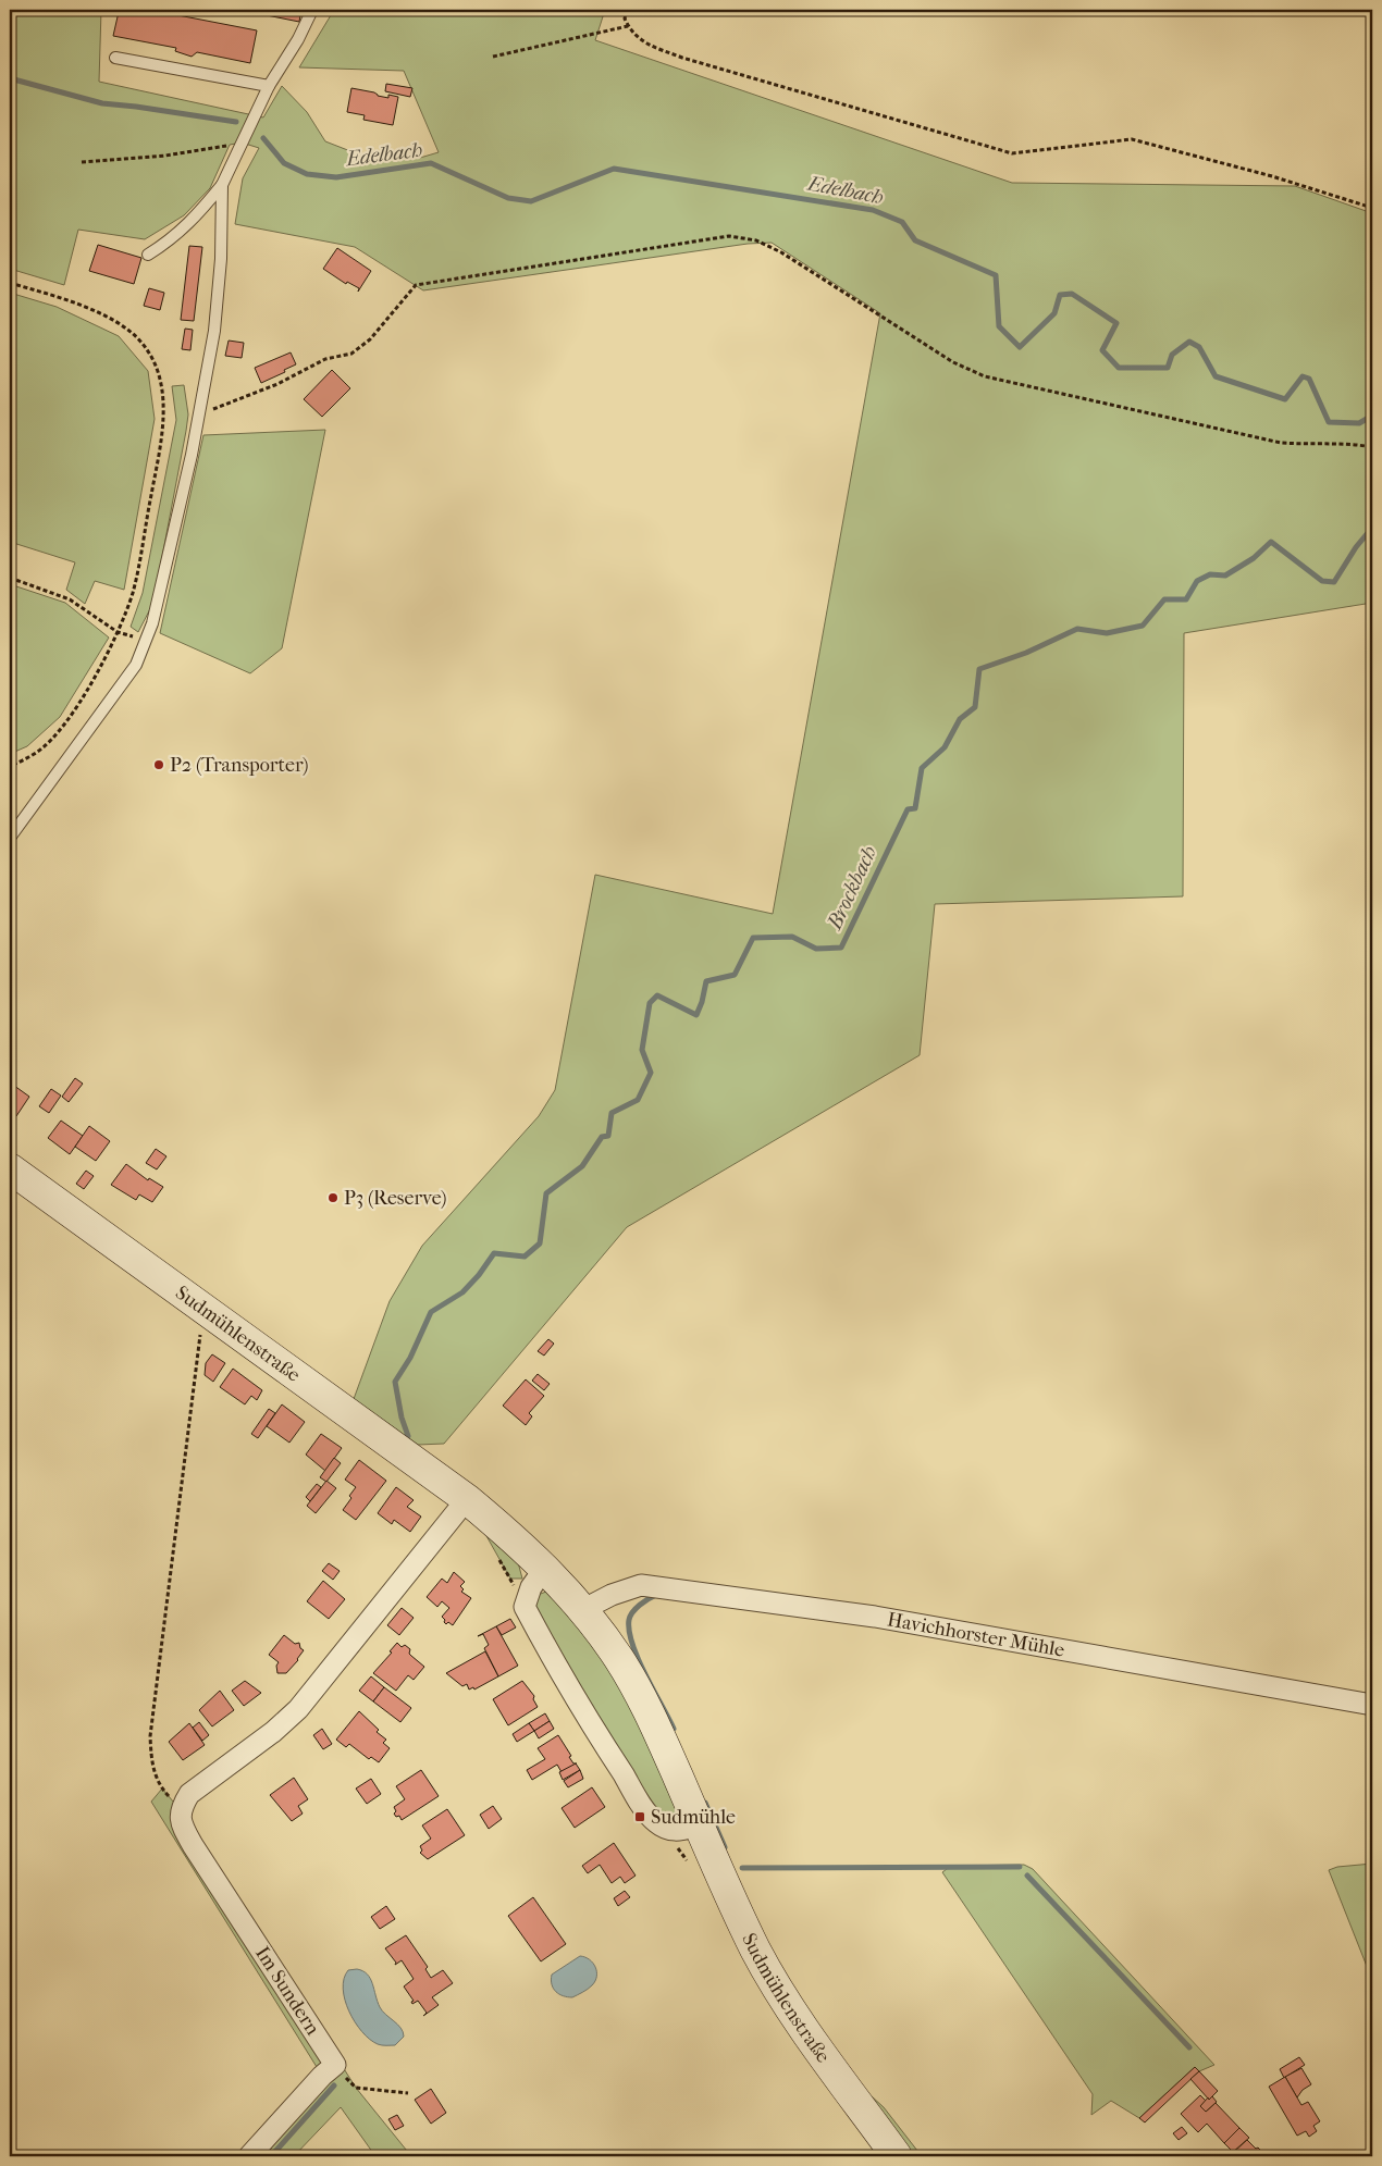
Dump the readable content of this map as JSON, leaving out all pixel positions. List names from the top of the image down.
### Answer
{
  "streets": {
    "street": ["Sudmühlenstraße", "Havichhorster Mühle", "Im Sundern"]
  },
  "crossings": [
    ["Sudmühlenstraße", "Havichhorster Mühle"]
  ],
  "water": ["Edelbach", "Brockbach"],
  "places": {
    "other": ["P2 (Transporter)", "P3 (Reserve)"],
    "transit": ["Sudmühle"]
  }
}
